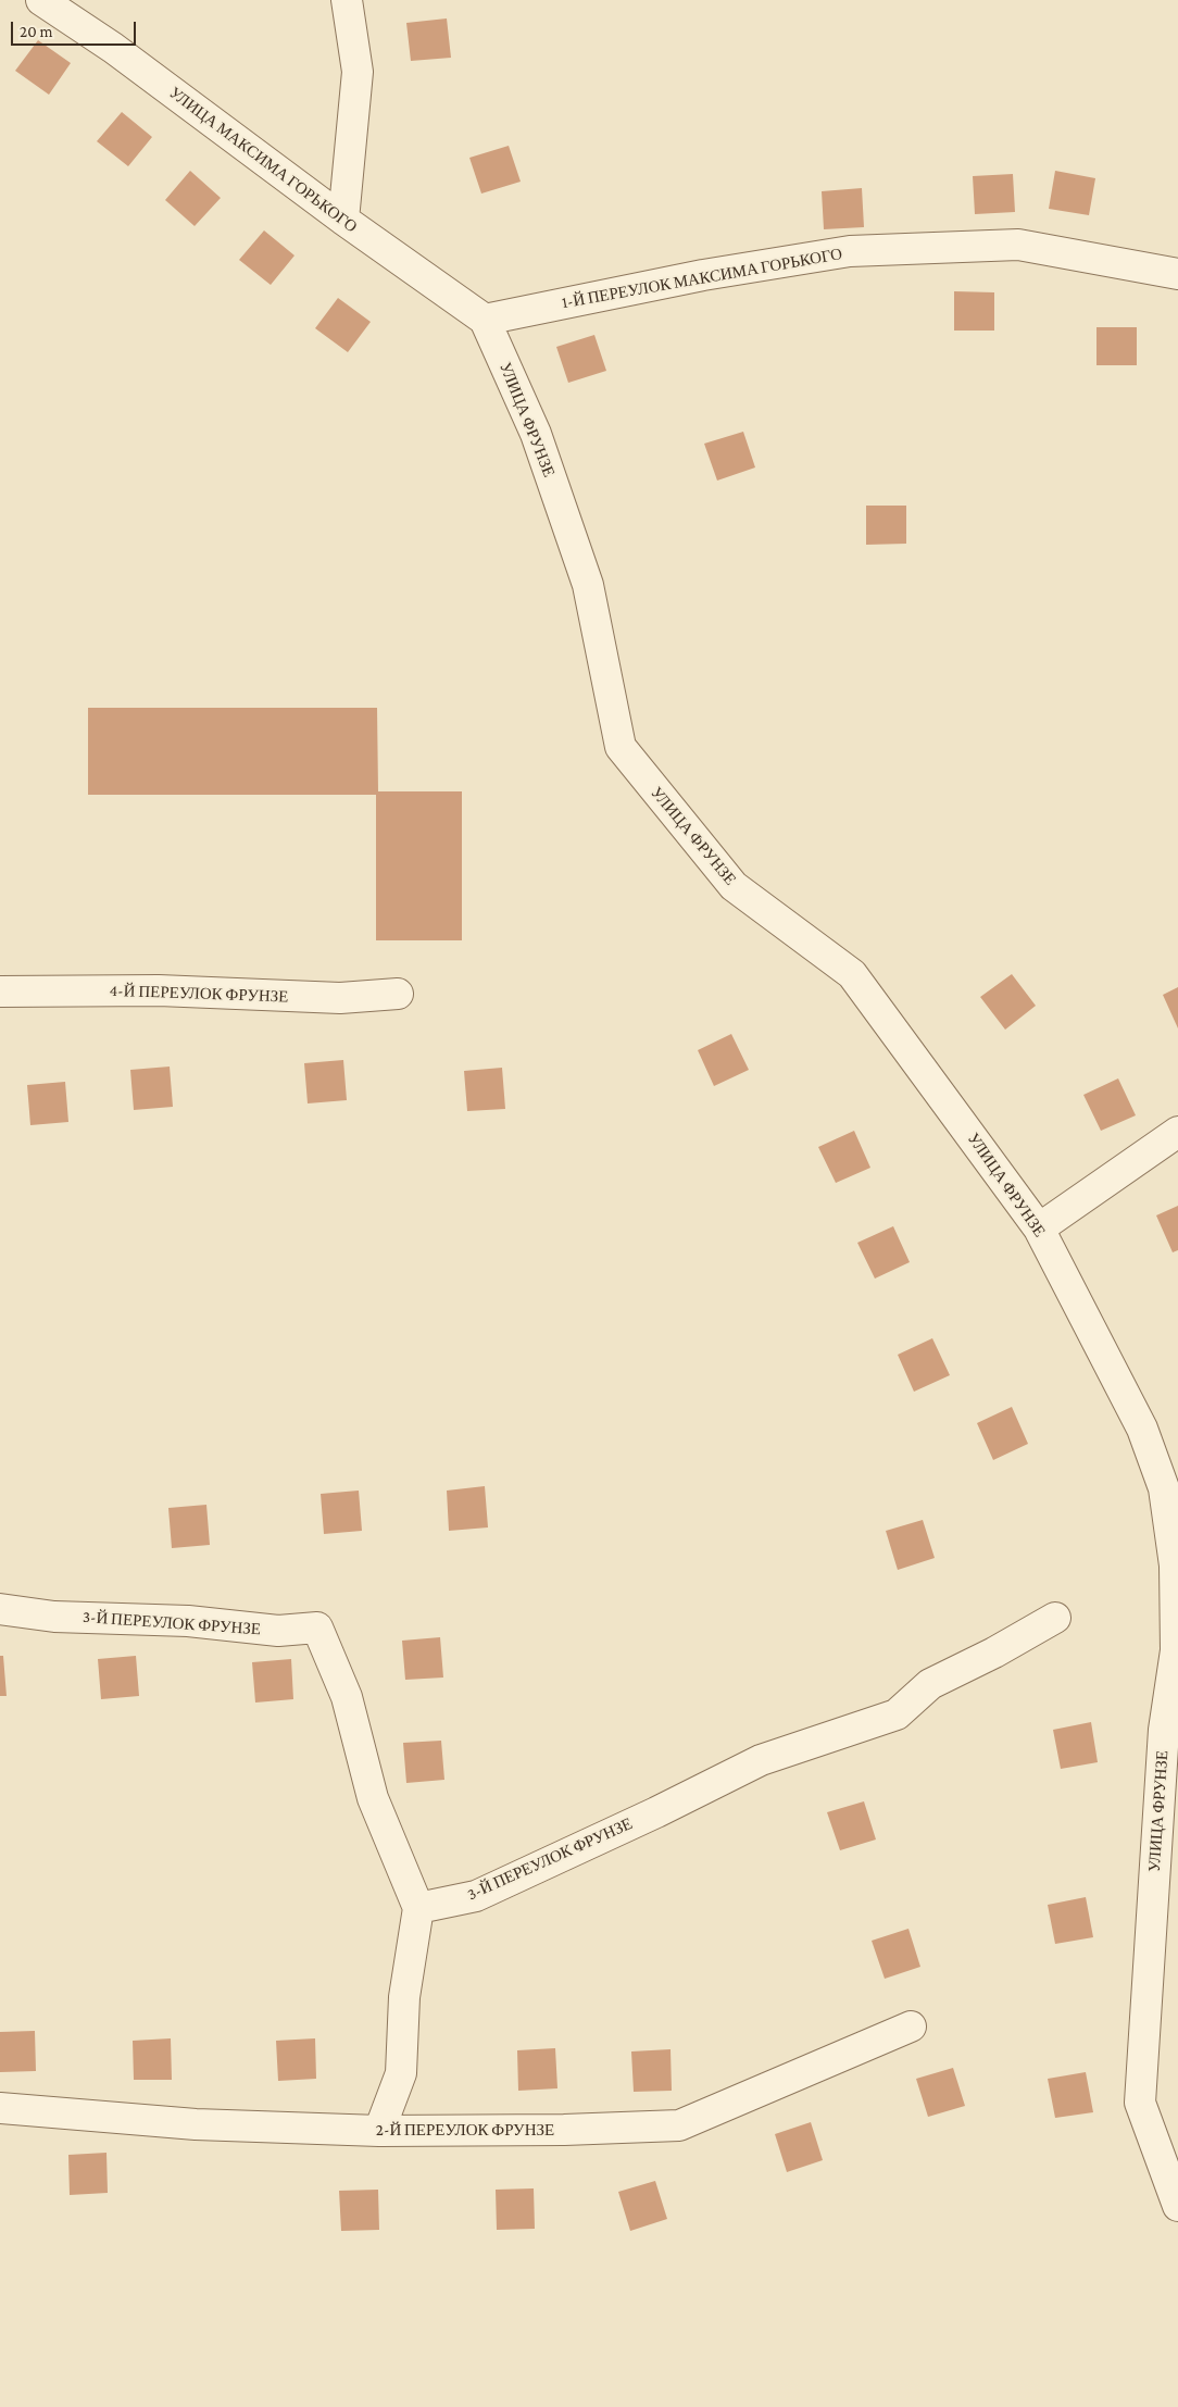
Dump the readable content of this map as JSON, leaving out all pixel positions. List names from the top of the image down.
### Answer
{
  "streets": {
    "street": [
      "УЛИЦА МАКСИМА ГОРЬКОГО",
      "1-Й ПЕРЕУЛОК МАКСИМА ГОРЬКОГО",
      "УЛИЦА ФРУНЗЕ",
      "4-Й ПЕРЕУЛОК ФРУНЗЕ",
      "3-Й ПЕРЕУЛОК ФРУНЗЕ",
      "2-Й ПЕРЕУЛОК ФРУНЗЕ"
    ]
  },
  "crossings": [
    ["УЛИЦА МАКСИМА ГОРЬКОГО", "1-Й ПЕРЕУЛОК МАКСИМА ГОРЬКОГО"],
    ["УЛИЦА МАКСИМА ГОРЬКОГО", "УЛИЦА ФРУНЗЕ"],
    ["1-Й ПЕРЕУЛОК МАКСИМА ГОРЬКОГО", "УЛИЦА ФРУНЗЕ"]
  ],
  "scale_bar": "20 m"
}
